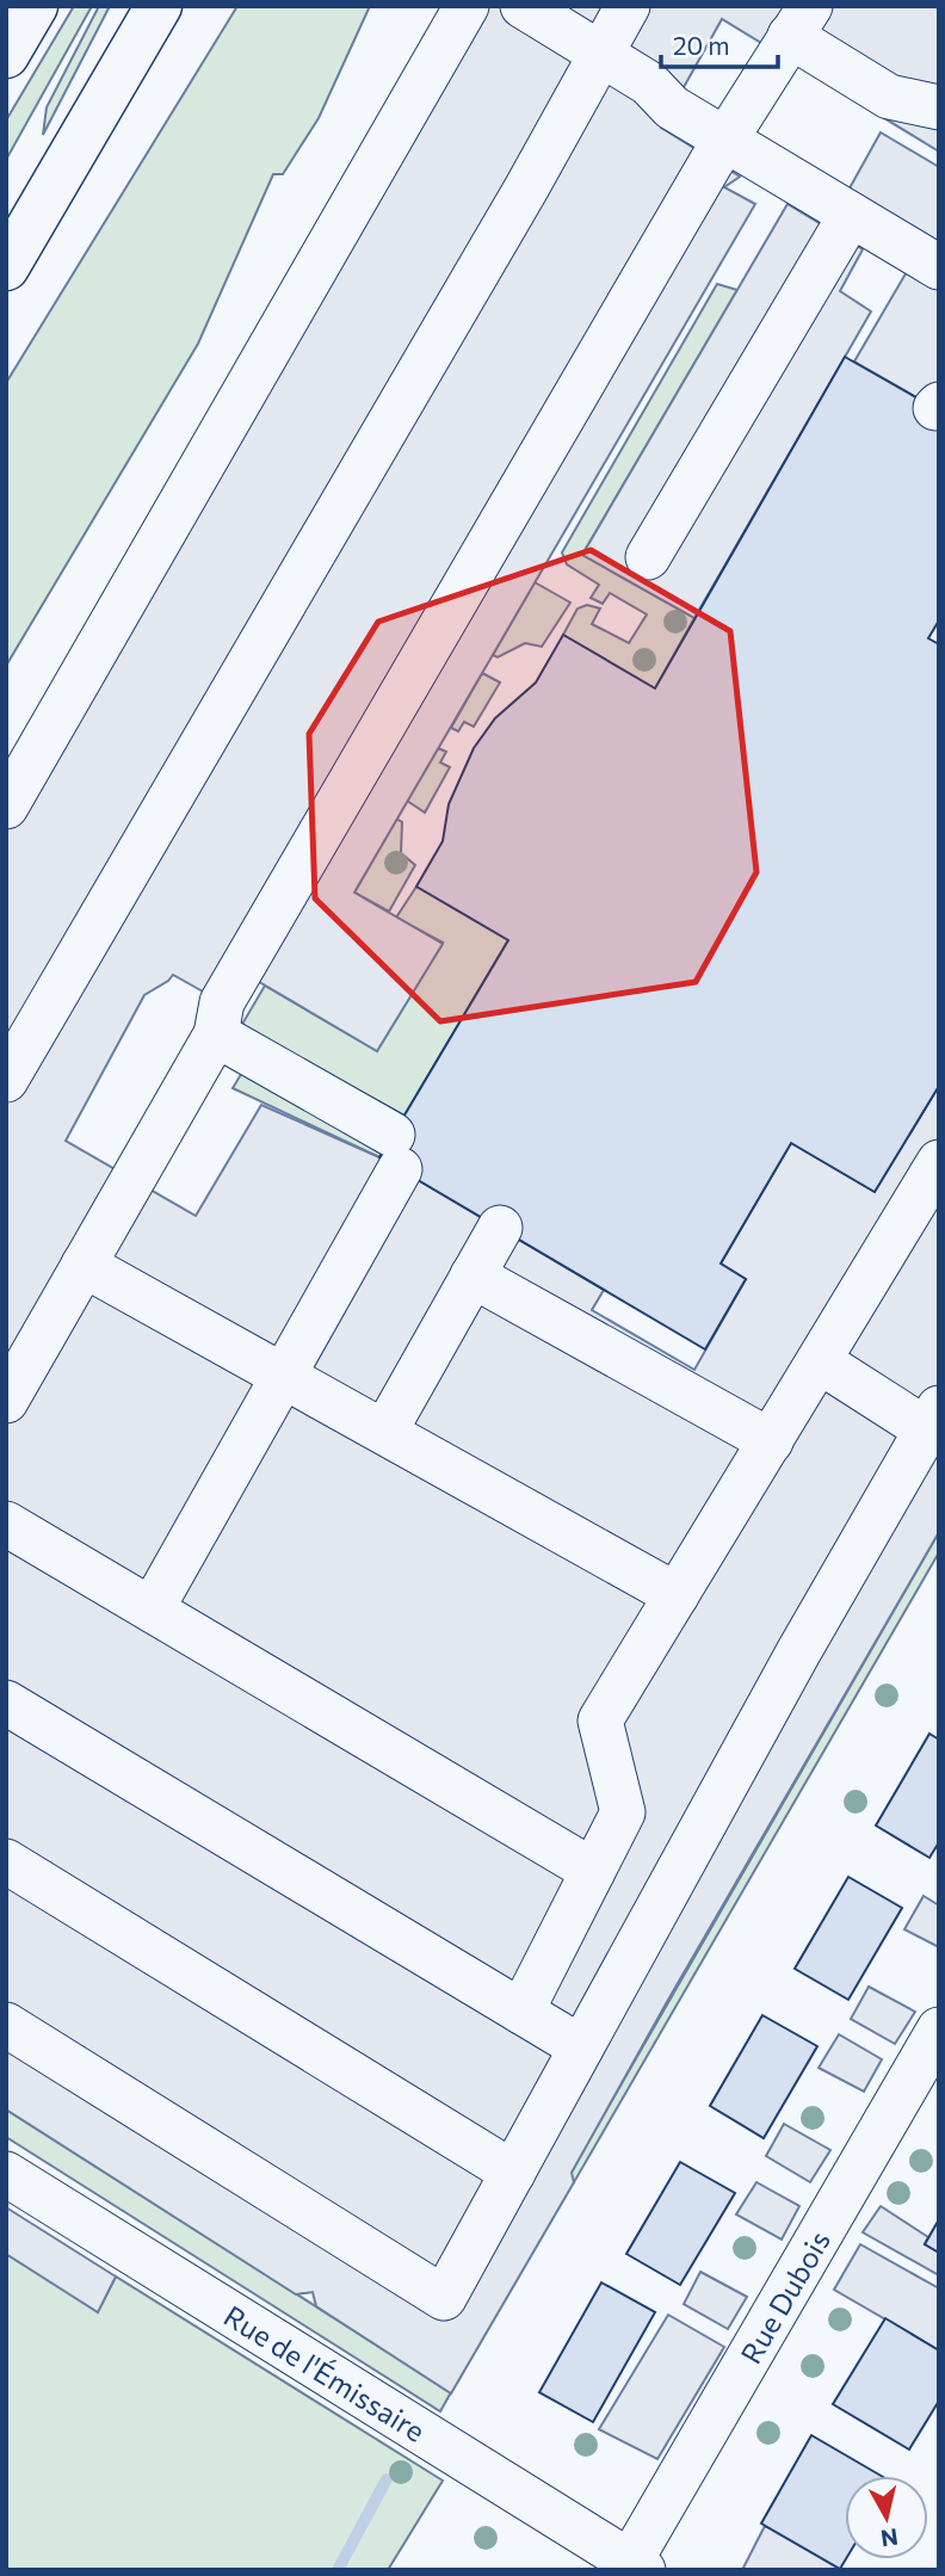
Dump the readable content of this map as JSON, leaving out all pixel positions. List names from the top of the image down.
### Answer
{
  "streets": {
    "street": ["Rue Dubois", "Rue de l'Émissaire"]
  },
  "crossings": [
    ["Rue Dubois", "Rue de l'Émissaire"]
  ],
  "scale_bar": "20 m",
  "north": "bottom"
}
